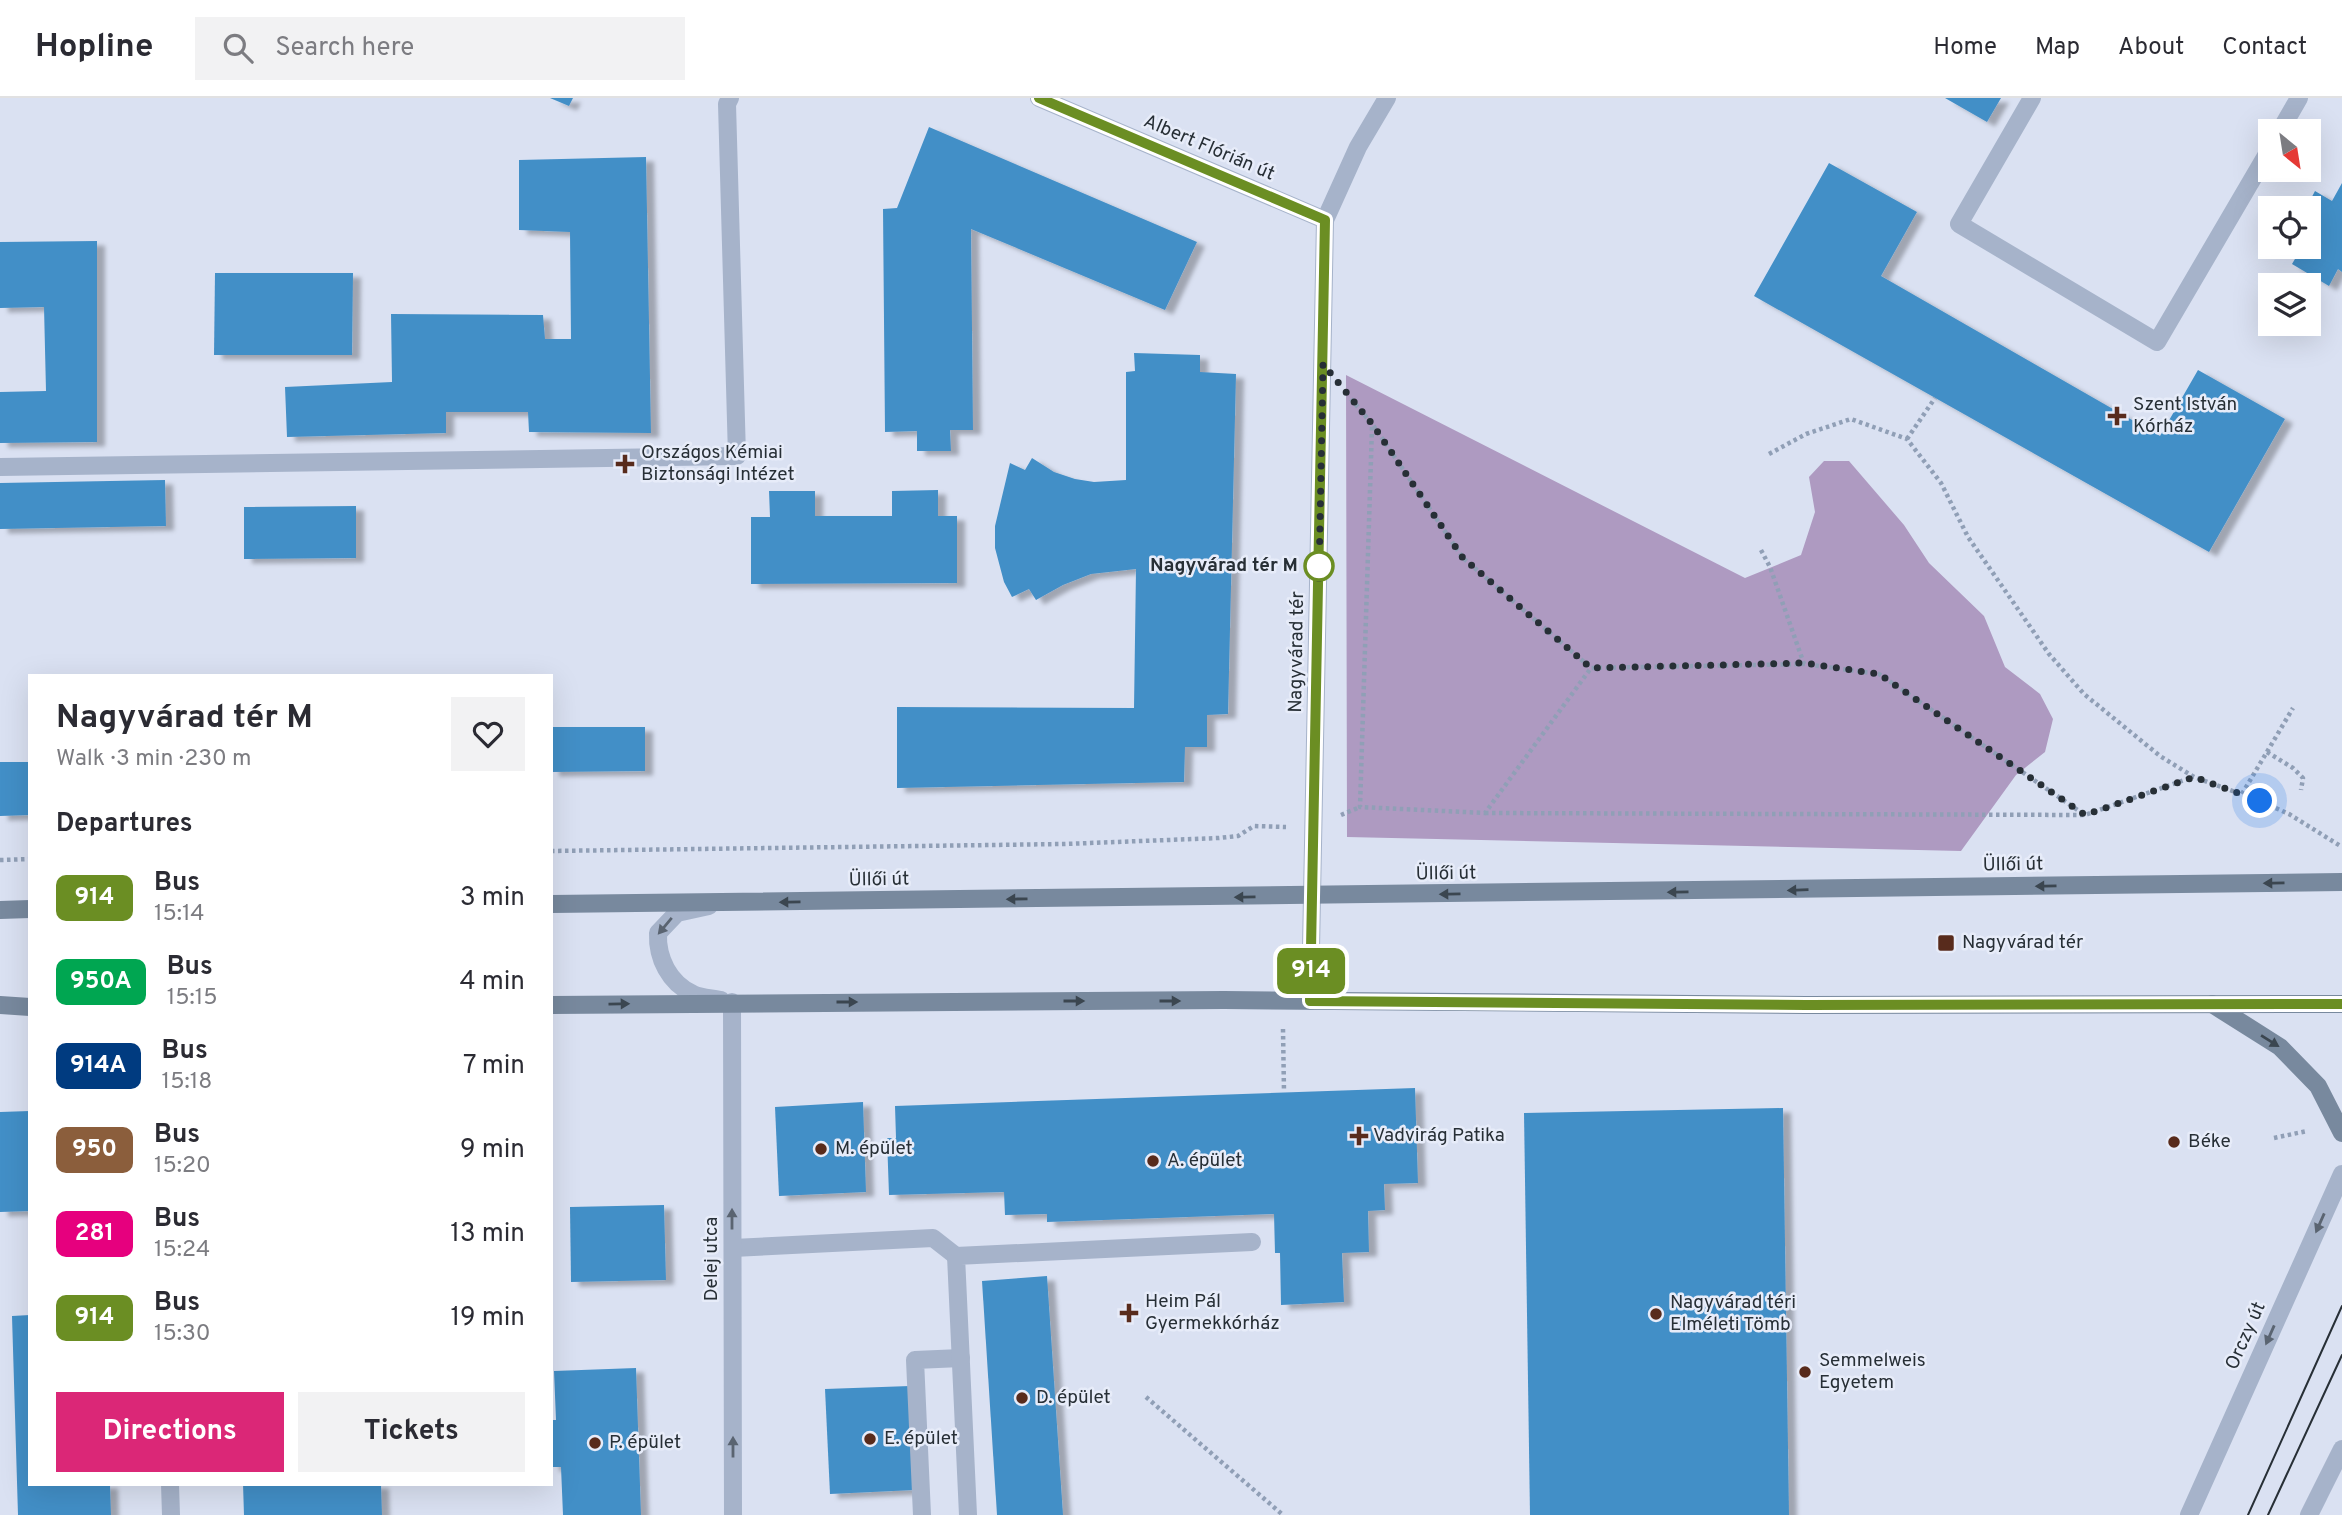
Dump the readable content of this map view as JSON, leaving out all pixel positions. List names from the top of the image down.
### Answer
{
  "streets": {
    "main road": ["Üllői út"],
    "street": [
      "Albert Flórián út",
      "Nagyvárad tér",
      "Delej utca",
      "Orczy út"
    ]
  },
  "crossings": [
    ["Albert Flórián út", "Nagyvárad tér"],
    ["Nagyvárad tér", "Üllői út"]
  ],
  "one_way": ["Delej utca", "Orczy út"],
  "places": {
    "health": [
      "Szent István Kórház",
      "Országos Kémiai Biztonsági Intézet",
      "Vadvirág Patika",
      "Heim Pál Gyermekkórház"
    ],
    "other": [
      "Nagyvárad tér M",
      "Béke",
      "M. épület",
      "A. épület",
      "Nagyvárad téri Elméleti Tömb",
      "Semmelweis Egyetem",
      "D. épület",
      "E. épület",
      "P. épület"
    ],
    "transit": ["Nagyvárad tér"]
  },
  "lines": ["bus line 914"],
  "north": "bottom right",
  "page": {
    "header": "Hopline",
    "search": "Search here",
    "nav": [
      "Home",
      "Map",
      "About",
      "Contact"
    ],
    "on_map": "914",
    "heading": [
      ["Nagyvárad tér M", "Walk · 3 min · 230 m"],
      "Departures"
    ],
    "list": [
      {
        "mark": "914",
        "name": "Bus",
        "note": "15:14",
        "value": "3 min"
      },
      {
        "mark": "950A",
        "name": "Bus",
        "note": "15:15",
        "value": "4 min"
      },
      {
        "mark": "914A",
        "name": "Bus",
        "note": "15:18",
        "value": "7 min"
      },
      {
        "mark": "950",
        "name": "Bus",
        "note": "15:20",
        "value": "9 min"
      },
      {
        "mark": "281",
        "name": "Bus",
        "note": "15:24",
        "value": "13 min"
      },
      {
        "mark": "914",
        "name": "Bus",
        "note": "15:30",
        "value": "19 min"
      }
    ],
    "buttons": ["Directions", "Tickets"]
  }
}
